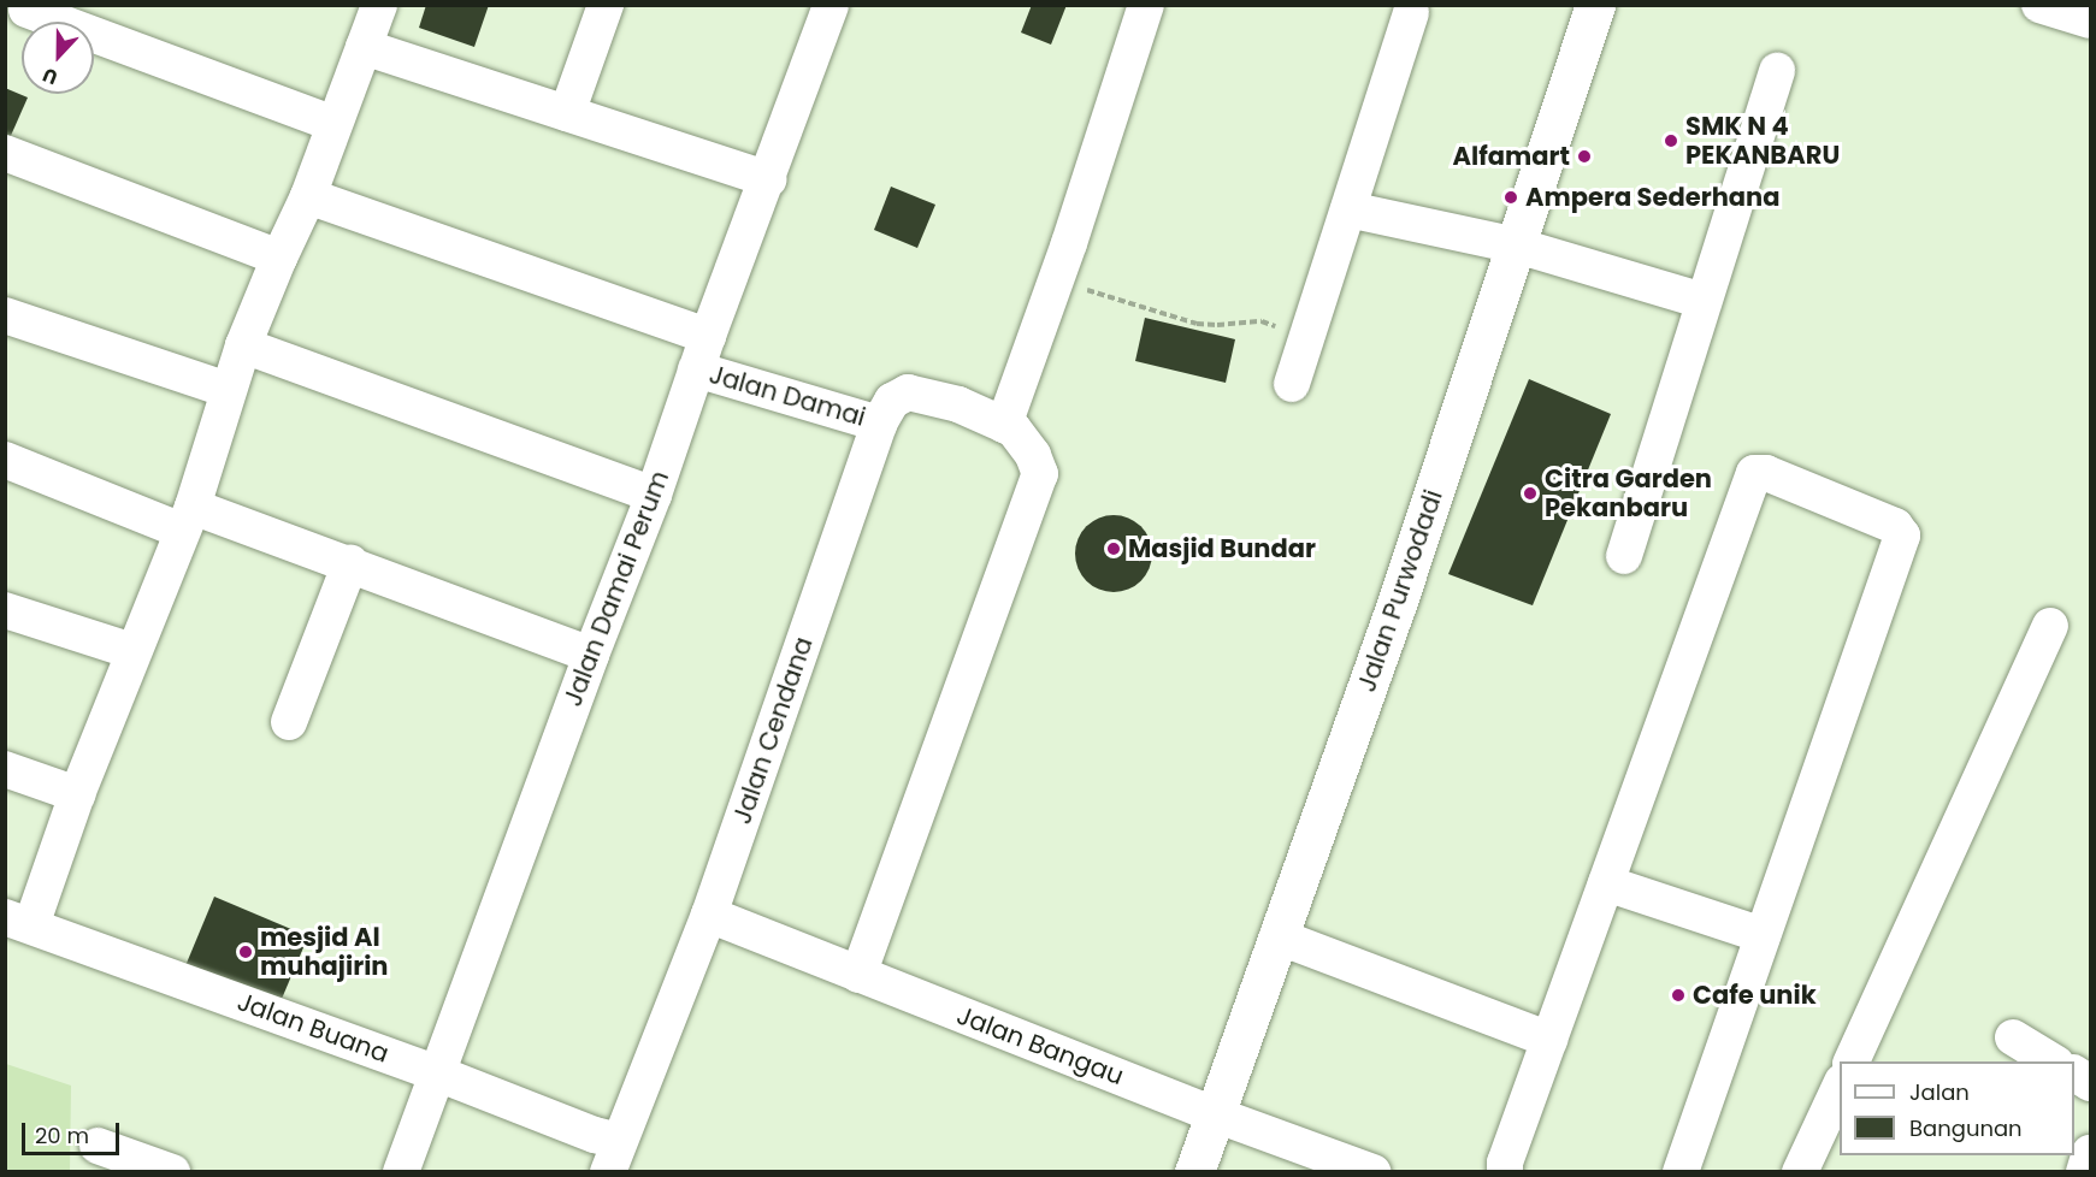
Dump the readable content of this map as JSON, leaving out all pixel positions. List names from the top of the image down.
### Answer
{
  "streets": {
    "street": [
      "Jalan Damai",
      "Jalan Damai Perum",
      "Jalan Purwodadi",
      "Jalan Cendana",
      "Jalan Buana",
      "Jalan Bangau"
    ]
  },
  "crossings": [
    ["Jalan Damai", "Jalan Damai Perum"],
    ["Jalan Damai", "Jalan Cendana"],
    ["Jalan Damai Perum", "Jalan Buana"],
    ["Jalan Purwodadi", "Jalan Bangau"],
    ["Jalan Cendana", "Jalan Buana"],
    ["Jalan Cendana", "Jalan Bangau"]
  ],
  "places": [
    "SMK N 4 PEKANBARU",
    "Alfamart",
    "Ampera Sederhana",
    "Citra Garden Pekanbaru",
    "Masjid Bundar",
    "mesjid Al muhajirin",
    "Cafe unik"
  ],
  "legend": ["Jalan", "Bangunan"],
  "scale_bar": "20 m",
  "north": "bottom"
}
